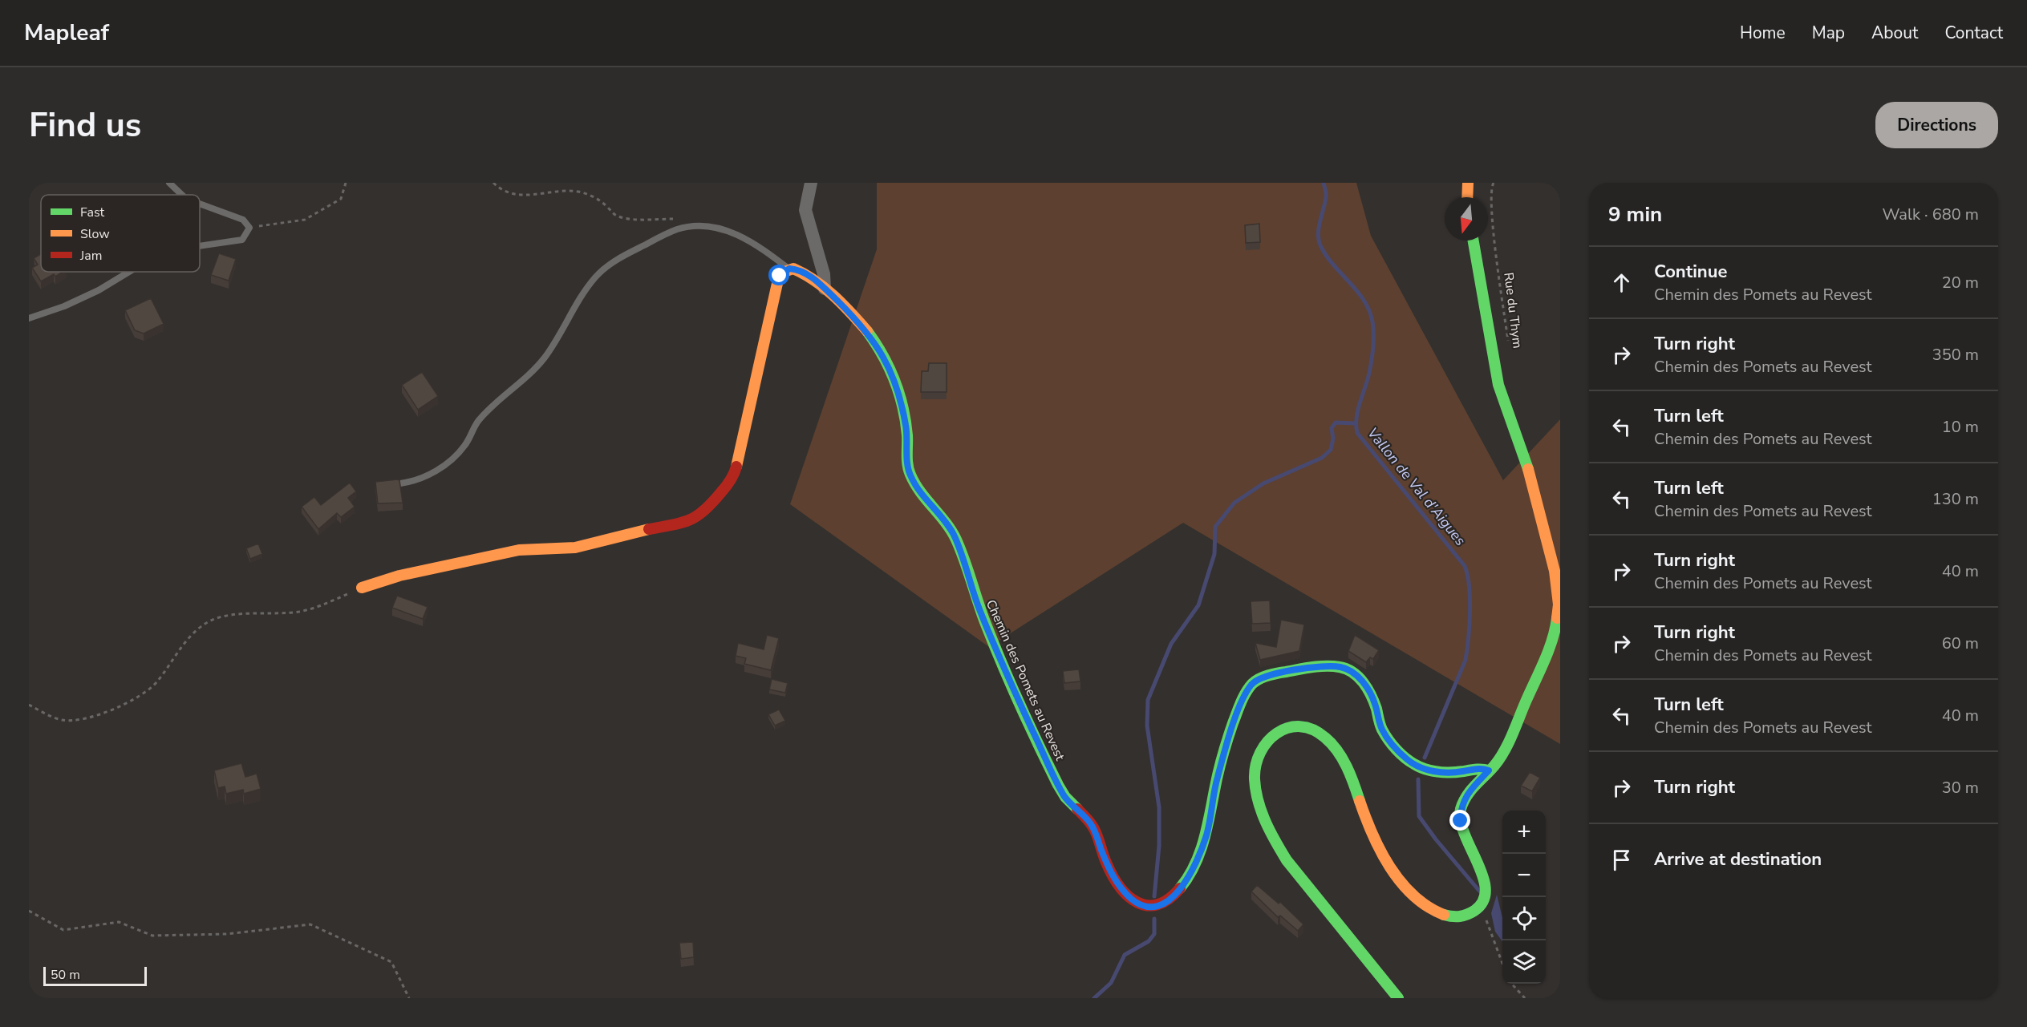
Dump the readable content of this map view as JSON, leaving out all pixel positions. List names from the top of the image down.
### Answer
{
  "streets": {
    "street": ["Chemin des Pomets au Revest"],
    "path": ["Rue du Thym"]
  },
  "water": ["Vallon de Val d'Aigues"],
  "legend": ["Fast", "Slow", "Jam"],
  "scale_bar": "50 m",
  "north": "bottom",
  "page": {
    "header": "Mapleaf",
    "nav": [
      "Home",
      "Map",
      "About",
      "Contact"
    ],
    "buttons": "Directions",
    "title": "Find us",
    "heading": ["9 min", "Walk · 680 m"],
    "list": [
      ["Continue", "Chemin des Pomets au Revest", "20 m"],
      ["Turn right", "Chemin des Pomets au Revest", "350 m"],
      ["Turn left", "Chemin des Pomets au Revest", "10 m"],
      ["Turn left", "Chemin des Pomets au Revest", "130 m"],
      ["Turn right", "Chemin des Pomets au Revest", "40 m"],
      ["Turn right", "Chemin des Pomets au Revest", "60 m"],
      ["Turn left", "Chemin des Pomets au Revest", "40 m"],
      ["Turn right", "30 m"],
      "Arrive at destination"
    ],
    "map_buttons": ["+", "−"],
    "scale": "50 m"
  }
}
